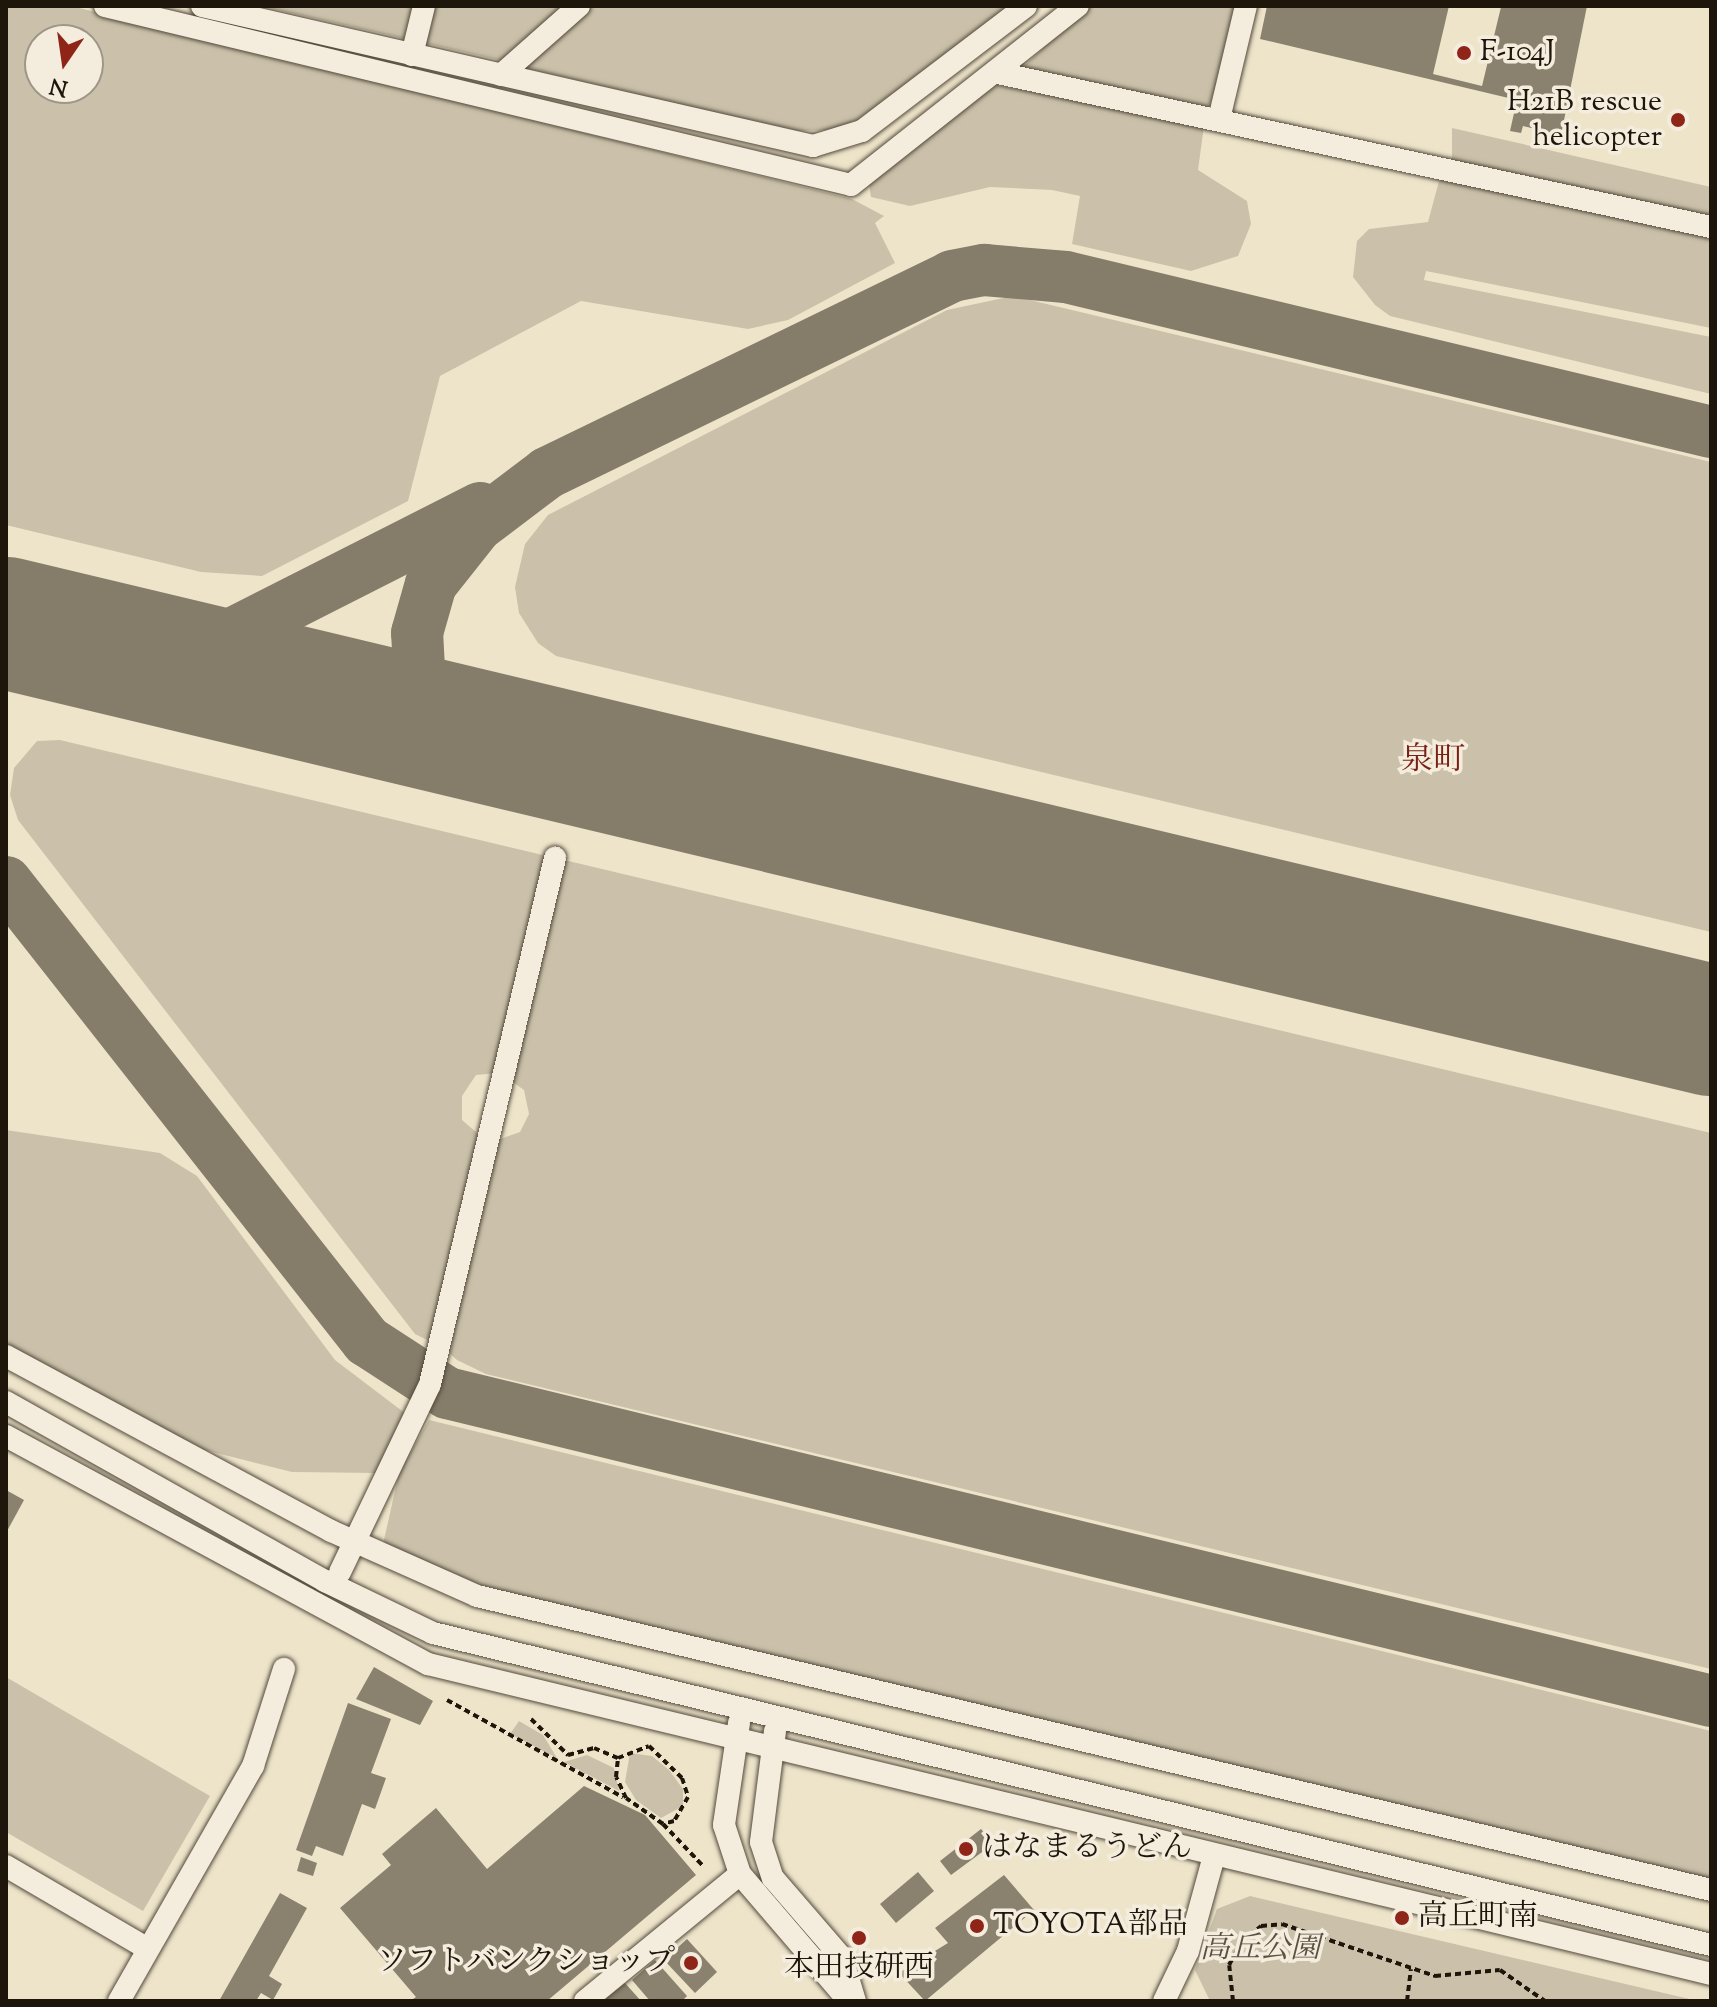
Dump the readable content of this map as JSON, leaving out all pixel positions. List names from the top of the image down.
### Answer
{
  "districts": ["泉町"],
  "parks": ["高丘公園"],
  "places": [
    "F-104J",
    "H21B rescue helicopter",
    "はなまるうどん",
    "高丘町南",
    "TOYOTA部品",
    "本田技研西",
    "ソフトバンクショップ"
  ],
  "north": "bottom"
}
